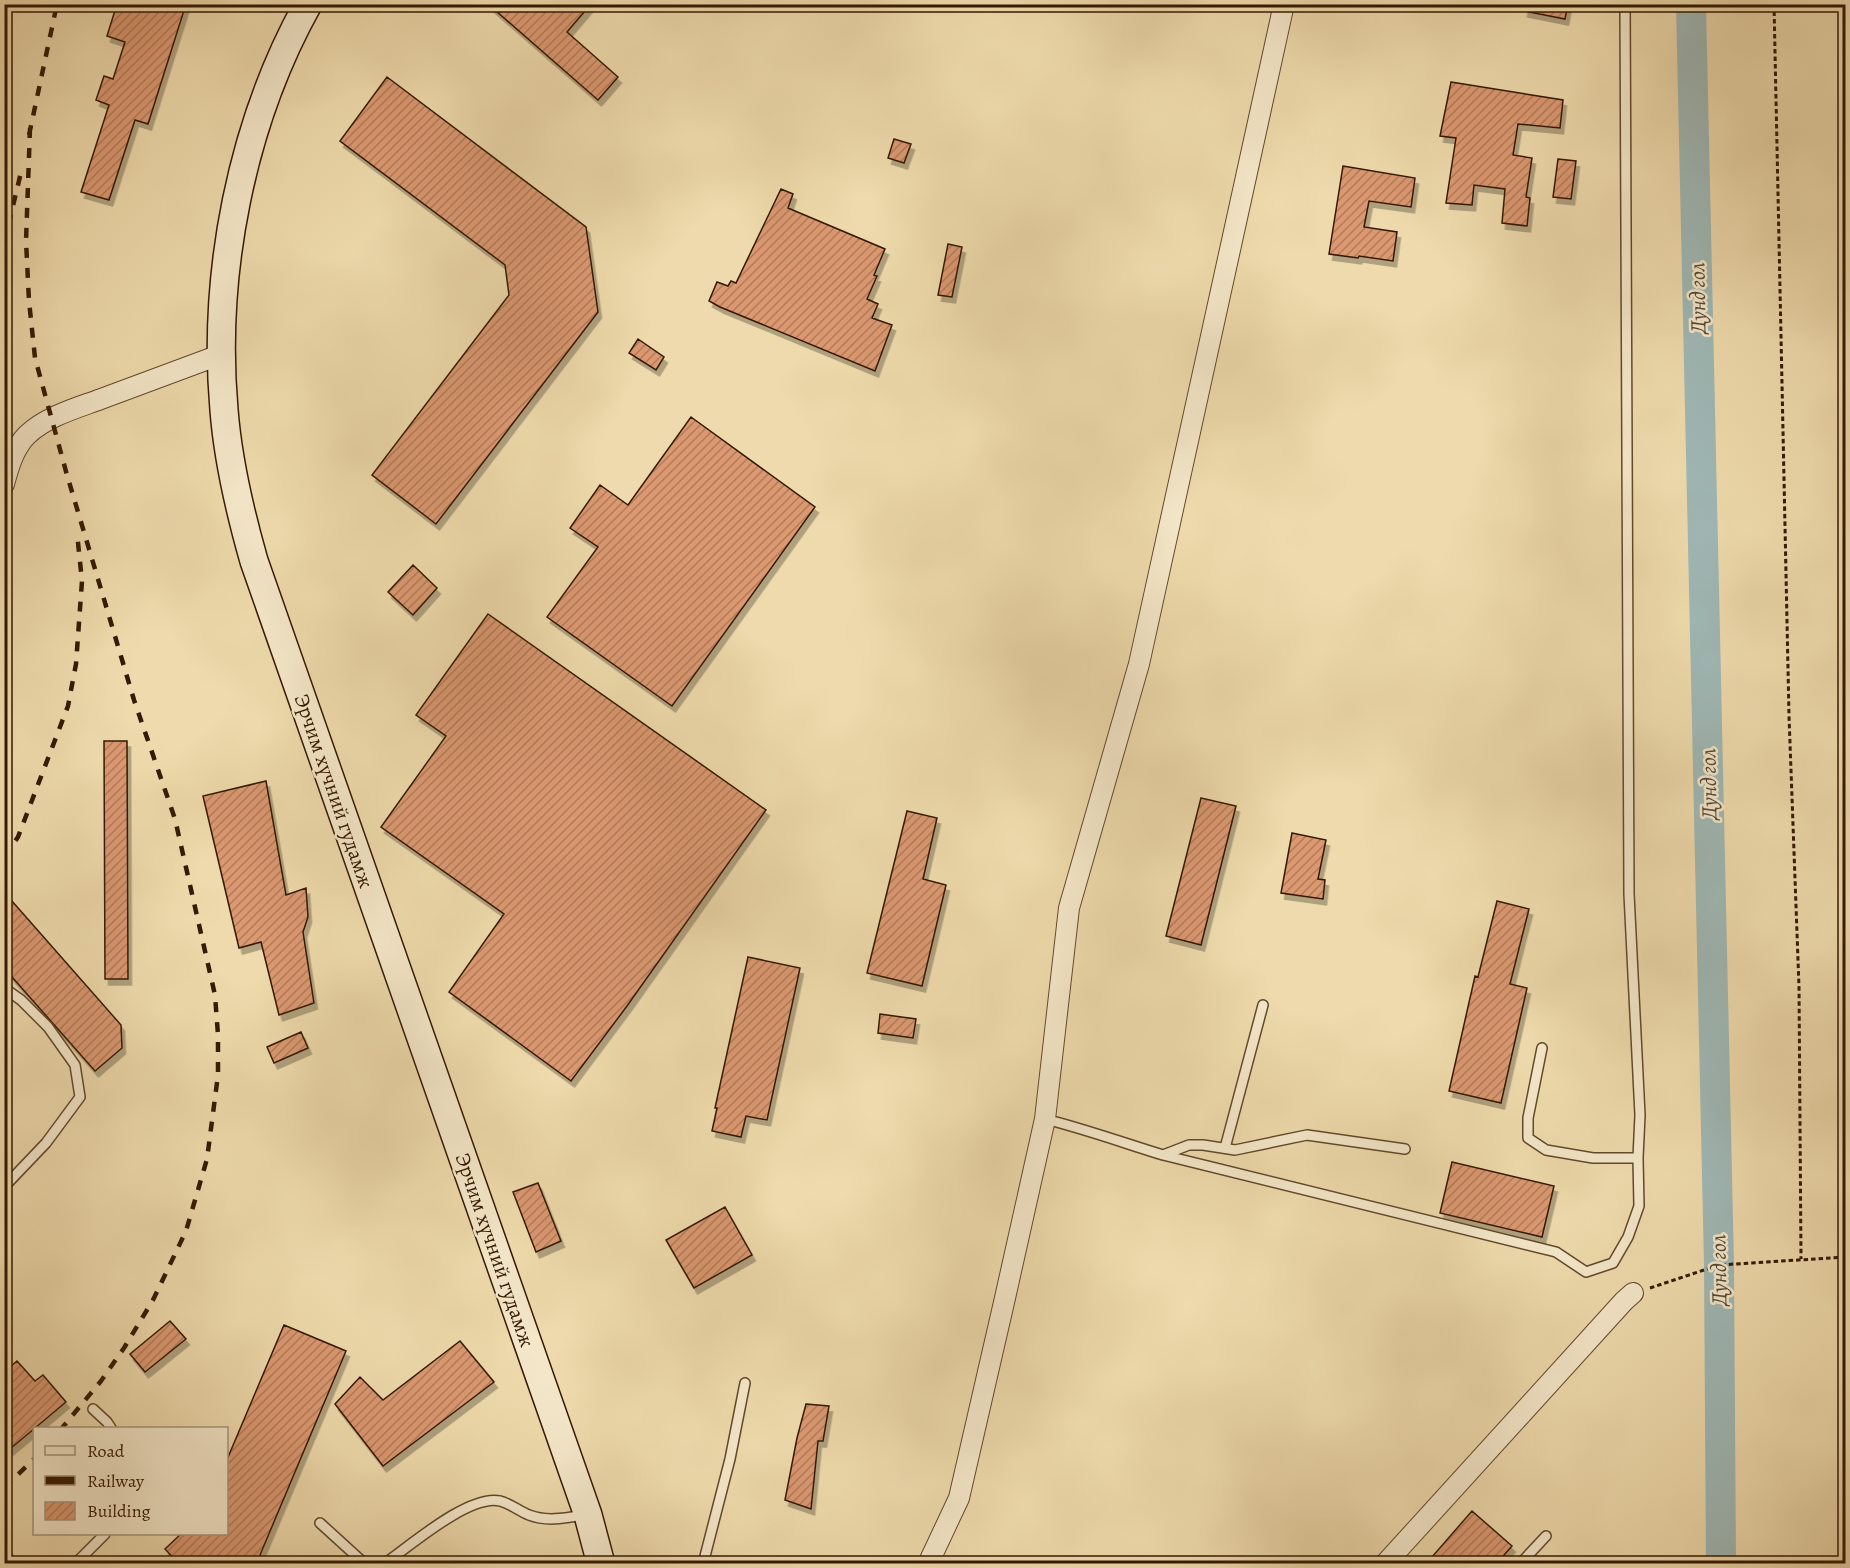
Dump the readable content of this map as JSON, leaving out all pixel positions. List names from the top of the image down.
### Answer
{
  "streets": {
    "main road": ["Эрчим хүчний гудамж"]
  },
  "water": ["Дунд гол"],
  "legend": ["Road", "Railway", "Building"]
}
